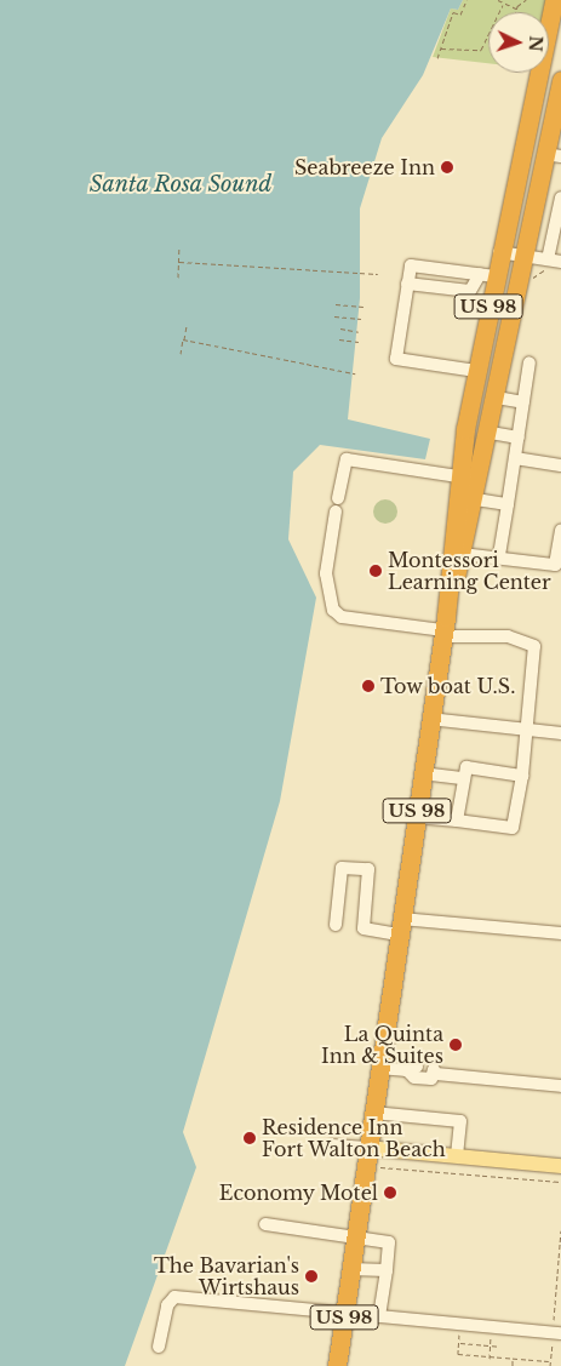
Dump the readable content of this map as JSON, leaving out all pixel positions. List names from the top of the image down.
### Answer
{
  "streets": {
    "highway": ["US 98"]
  },
  "water": ["Santa Rosa Sound"],
  "places": [
    "Seabreeze Inn",
    "Montessori Learning Center",
    "Tow boat U.S.",
    "La Quinta Inn & Suites",
    "Residence Inn Fort Walton Beach",
    "Economy Motel",
    "The Bavarian's Wirtshaus"
  ],
  "north": "right"
}
